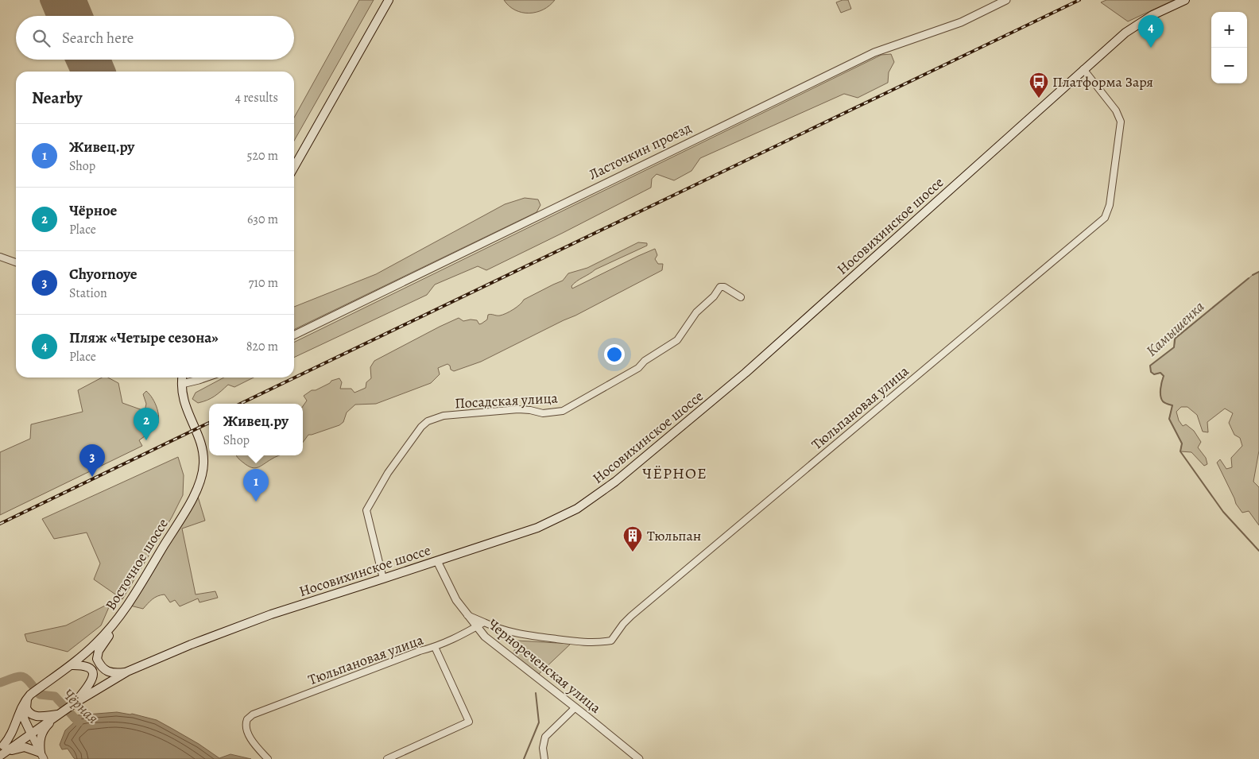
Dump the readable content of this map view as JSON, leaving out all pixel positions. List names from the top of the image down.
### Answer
{
  "streets": {
    "main road": ["Носовихинское шоссе", "Восточное шоссе"],
    "street": [
      "Ласточкин проезд",
      "Посадская улица",
      "Тюльпановая улица",
      "Чернореченская улица"
    ]
  },
  "crossings": [
    ["Носовихинское шоссе", "Посадская улица"],
    ["Носовихинское шоссе", "Тюльпановая улица"],
    ["Носовихинское шоссе", "Восточное шоссе"],
    ["Носовихинское шоссе", "Чернореченская улица"],
    ["Тюльпановая улица", "Чернореченская улица"]
  ],
  "districts": ["ЧЁРНОЕ"],
  "water": ["Камышенка", "Чёрная"],
  "places": {
    "bus stop": ["Платформа Заря"],
    "building": ["Тюльпан"]
  },
  "page": {
    "map_buttons": ["+", "−"],
    "pins": [
      "4",
      "2",
      "3",
      "1"
    ],
    "search": "Search here",
    "heading": ["Nearby", "4 results"],
    "list": [
      {
        "mark": "1",
        "name": "Живец.ру",
        "note": "Shop",
        "value": "520 m"
      },
      {
        "mark": "2",
        "name": "Чёрное",
        "note": "Place",
        "value": "630 m"
      },
      {
        "mark": "3",
        "name": "Chyornoye",
        "note": "Station",
        "value": "710 m"
      },
      {
        "mark": "4",
        "name": "Пляж «Четыре сезона»",
        "note": "Place",
        "value": "820 m"
      }
    ],
    "popup": ["Живец.ру", "Shop"]
  }
}
